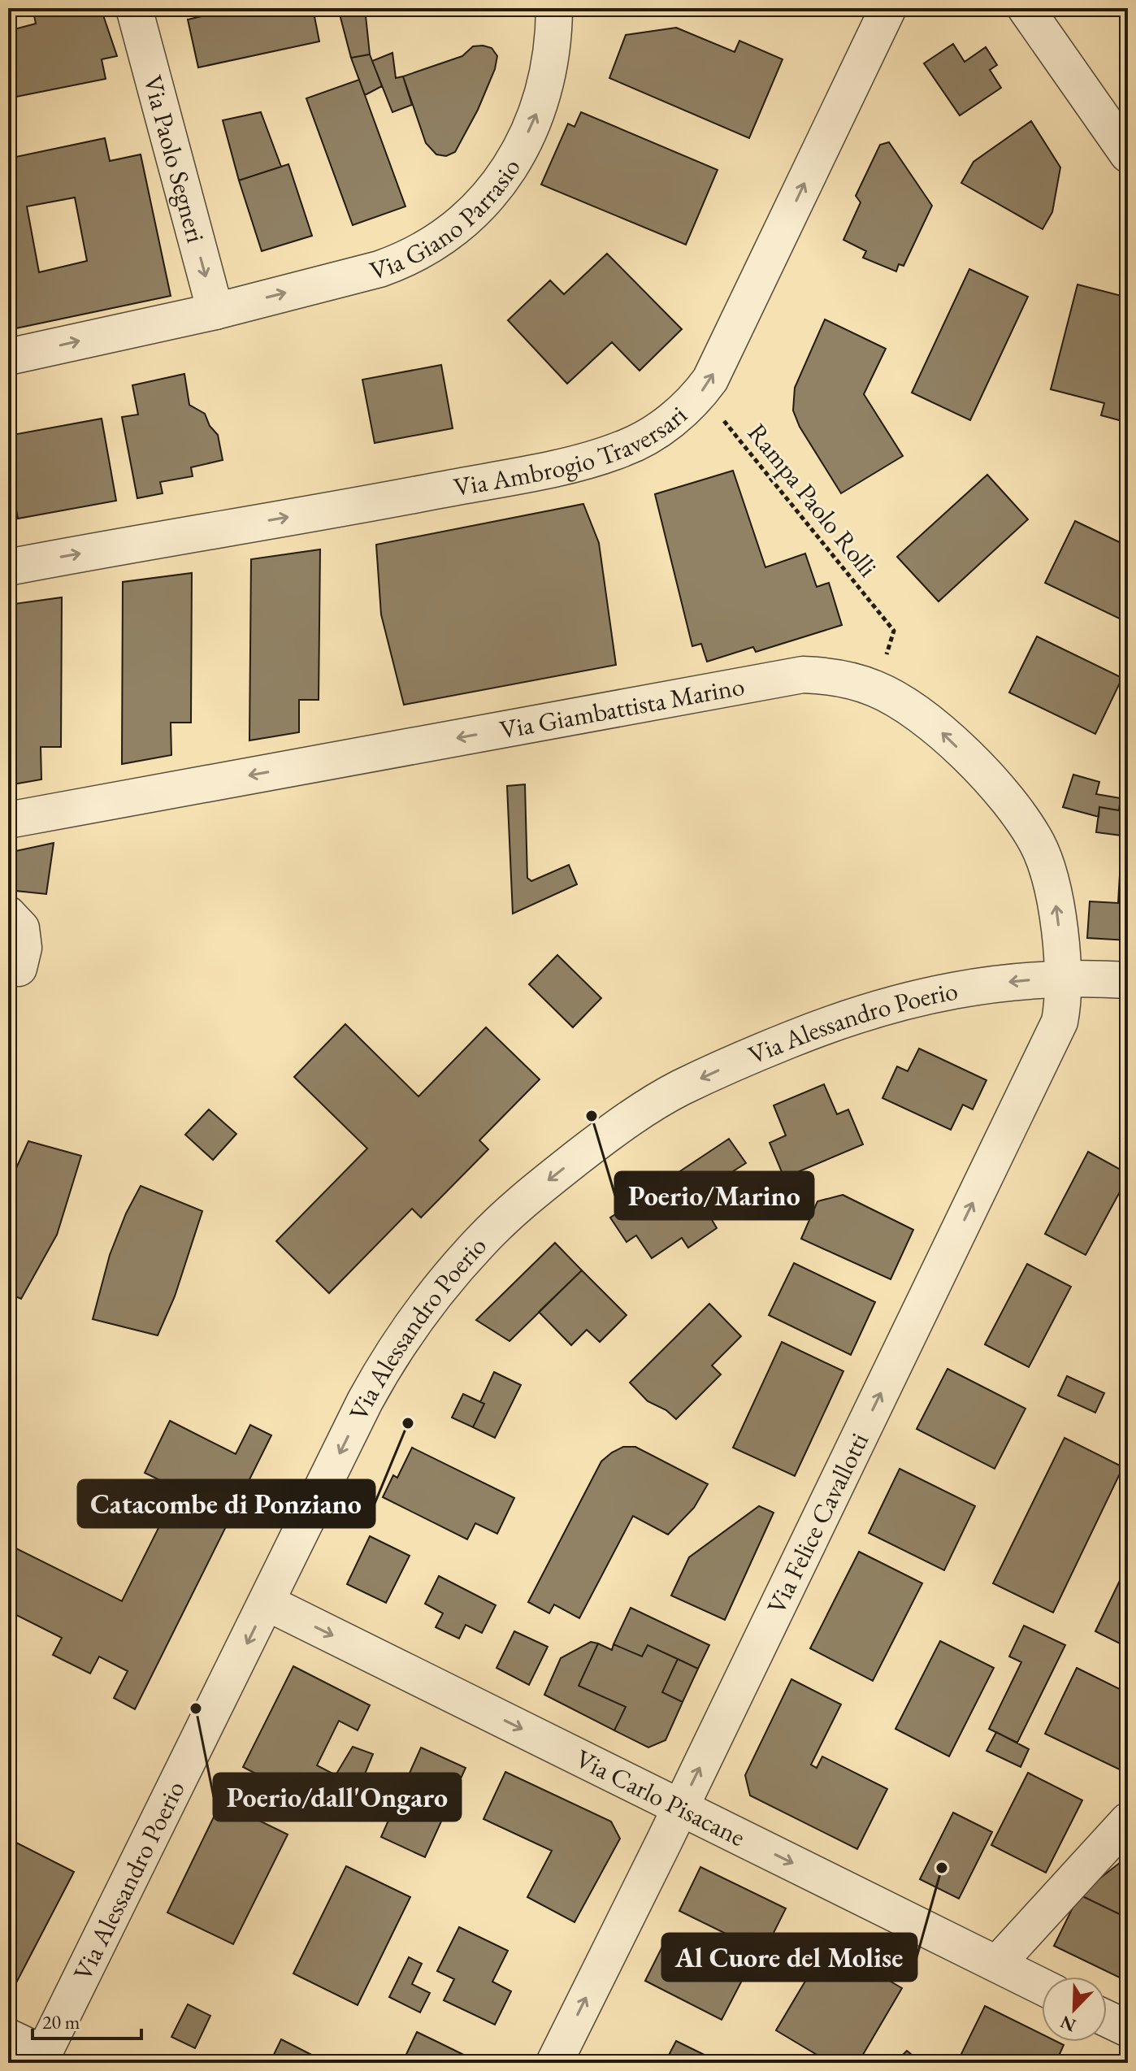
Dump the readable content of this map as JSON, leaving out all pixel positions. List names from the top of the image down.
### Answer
{
  "streets": {
    "street": [
      "Via Paolo Segneri",
      "Via Giano Parrasio",
      "Via Ambrogio Traversari",
      "Via Giambattista Marino",
      "Via Alessandro Poerio",
      "Via Felice Cavallotti",
      "Via Carlo Pisacane"
    ],
    "path": ["Rampa Paolo Rolli"]
  },
  "crossings": [
    ["Via Paolo Segneri", "Via Giano Parrasio"],
    ["Via Ambrogio Traversari", "Rampa Paolo Rolli"],
    ["Via Giambattista Marino", "Via Alessandro Poerio"],
    ["Via Giambattista Marino", "Via Felice Cavallotti"],
    ["Via Alessandro Poerio", "Via Felice Cavallotti"],
    ["Via Alessandro Poerio", "Via Carlo Pisacane"],
    ["Via Felice Cavallotti", "Via Carlo Pisacane"]
  ],
  "one_way": [
    "Via Paolo Segneri",
    "Via Giano Parrasio",
    "Via Ambrogio Traversari",
    "Via Giambattista Marino",
    "Via Alessandro Poerio",
    "Via Felice Cavallotti",
    "Via Carlo Pisacane"
  ],
  "places": [
    "Poerio/Marino",
    "Catacombe di Ponziano",
    "Poerio/dall'Ongaro",
    "Al Cuore del Molise"
  ],
  "scale_bar": "20 m",
  "north": "bottom left"
}
